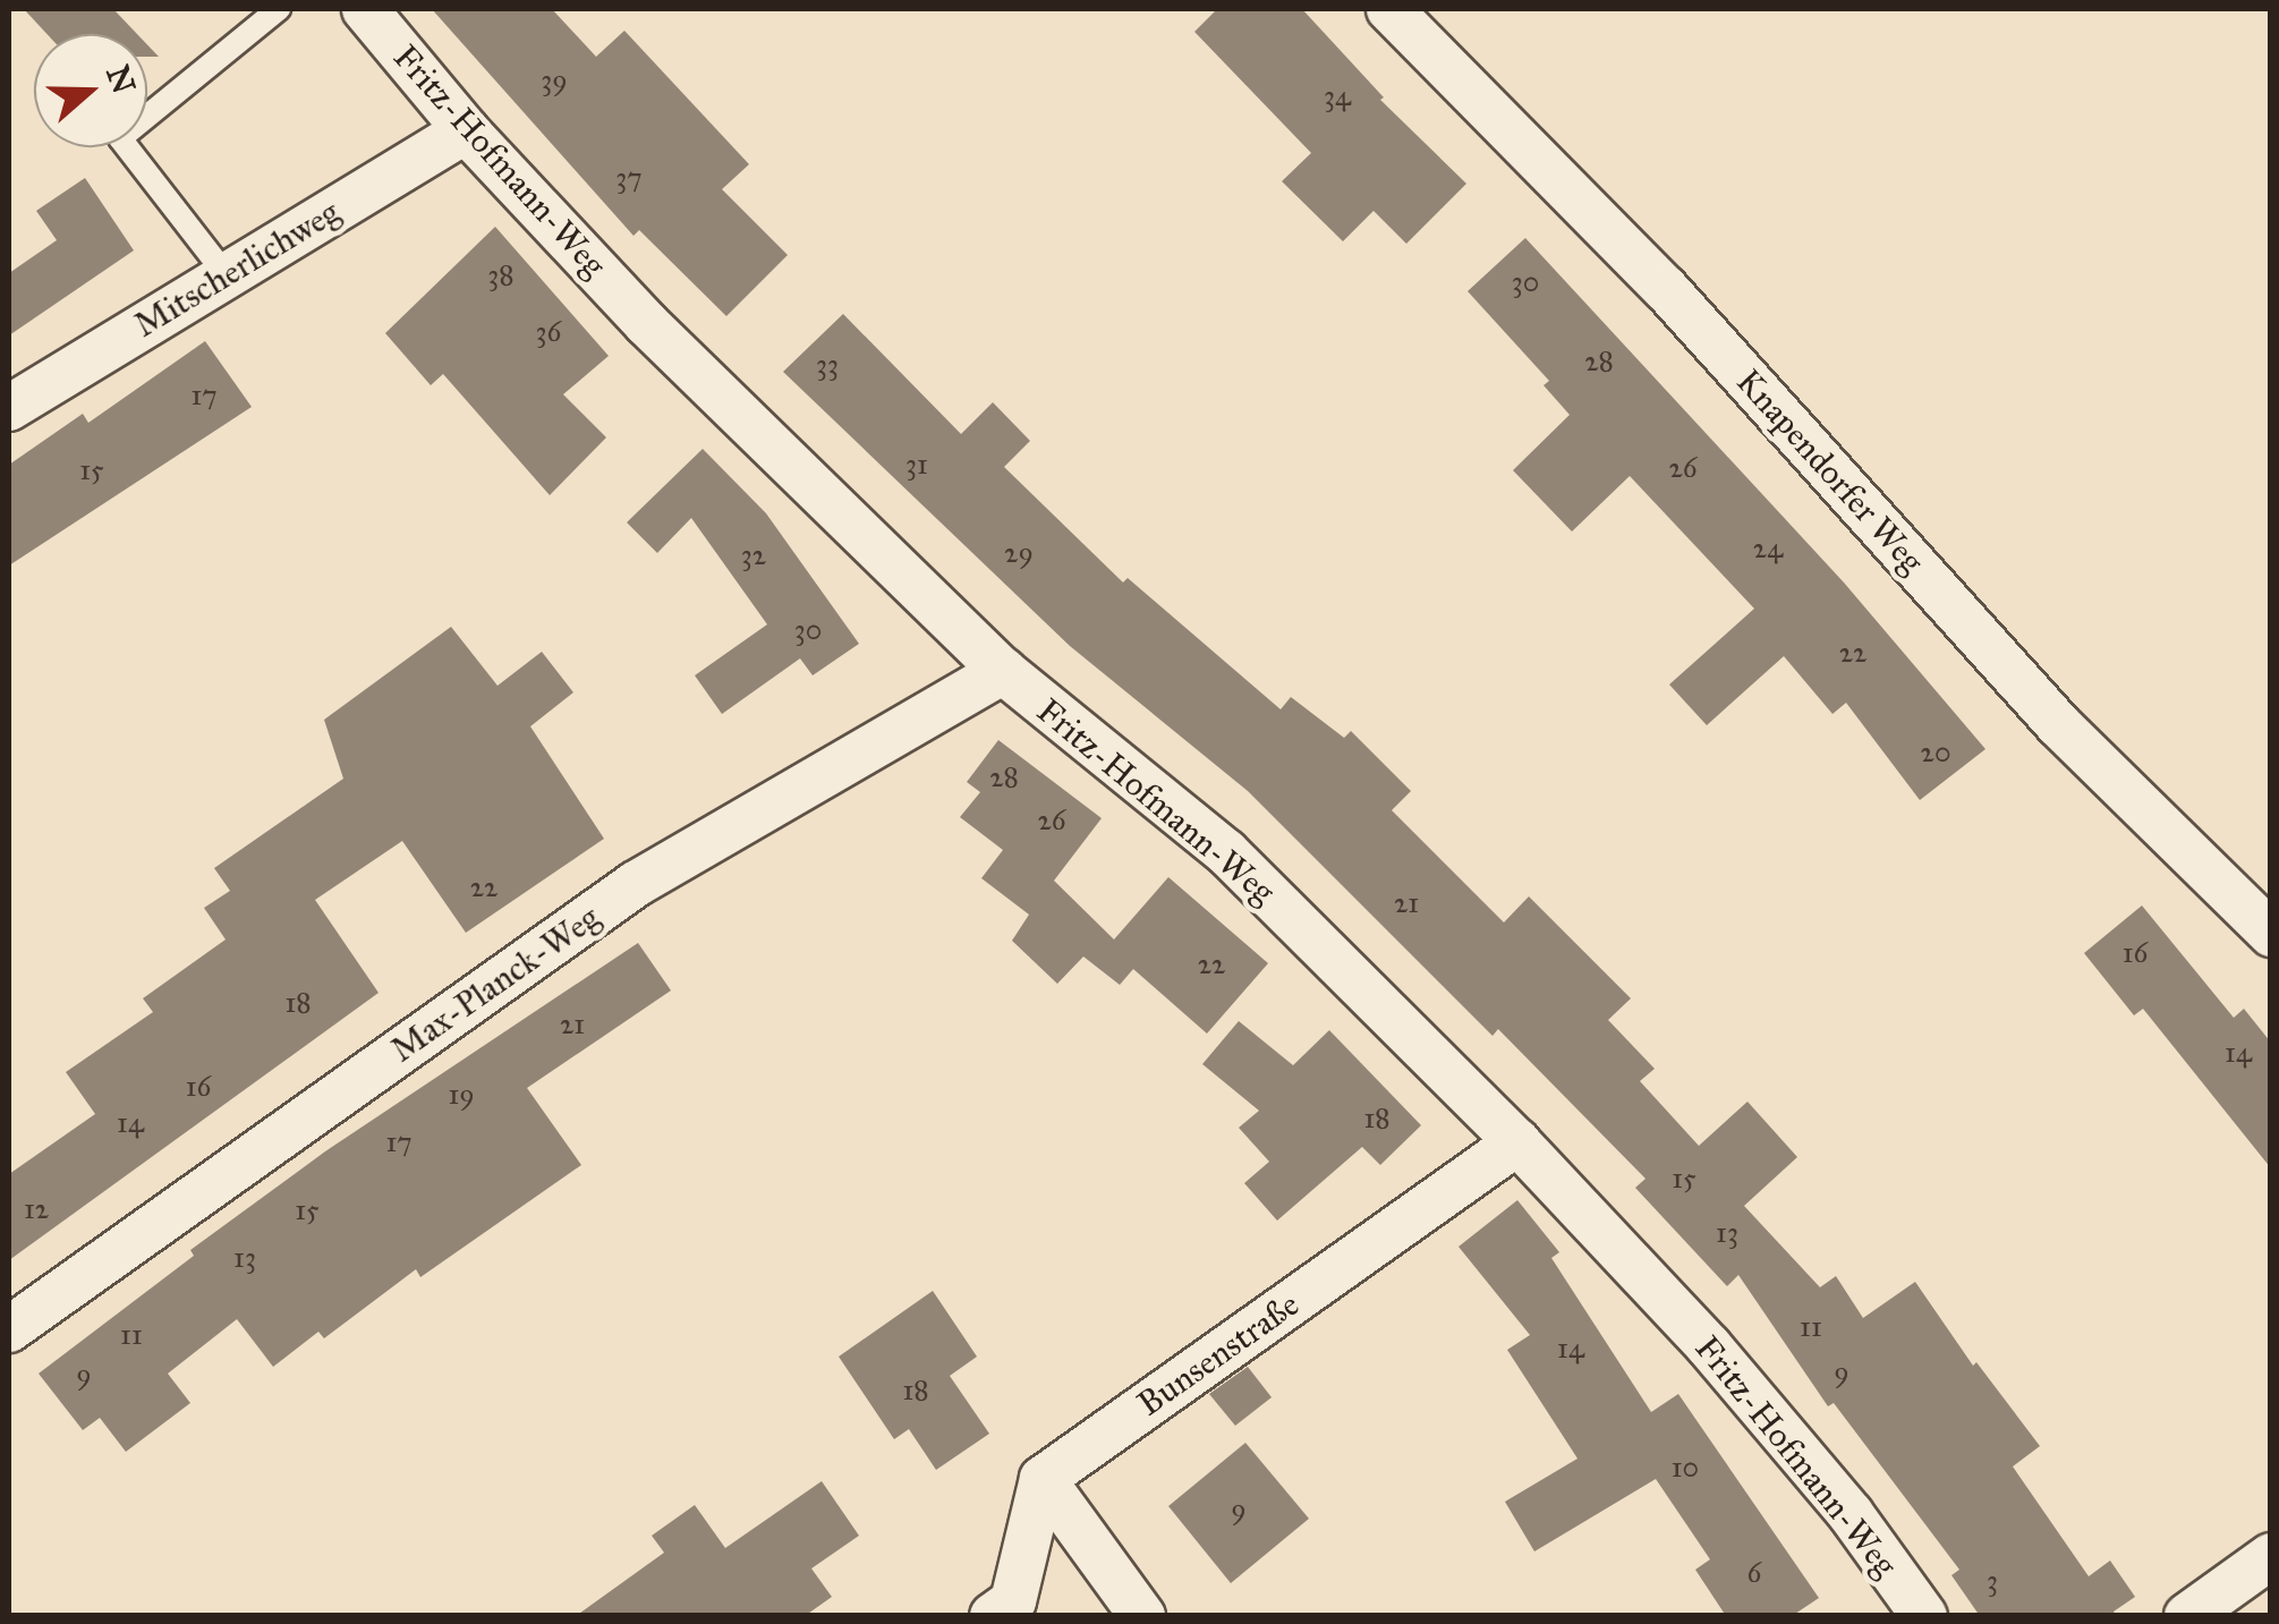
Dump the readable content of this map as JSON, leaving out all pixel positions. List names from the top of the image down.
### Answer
{
  "streets": {
    "street": [
      "Fritz-Hofmann-Weg",
      "Mitscherlichweg",
      "Knapendorfer Weg",
      "Max-Planck-Weg",
      "Bunsenstraße"
    ]
  },
  "crossings": [
    ["Fritz-Hofmann-Weg", "Mitscherlichweg"],
    ["Fritz-Hofmann-Weg", "Max-Planck-Weg"],
    ["Fritz-Hofmann-Weg", "Bunsenstraße"]
  ],
  "house_numbers": [
    "39",
    "34",
    "37",
    "38",
    "30",
    "36",
    "28",
    "33",
    "17",
    "31",
    "26",
    "15",
    "24",
    "29",
    "32",
    "30",
    "22",
    "20",
    "28",
    "26",
    "22",
    "21",
    "16",
    "22",
    "18",
    "21",
    "14",
    "16",
    "19",
    "18",
    "14",
    "17",
    "15",
    "12",
    "15",
    "13",
    "13",
    "11",
    "11",
    "14",
    "9",
    "9",
    "18",
    "10",
    "9",
    "6",
    "3"
  ],
  "north": "right"
}
